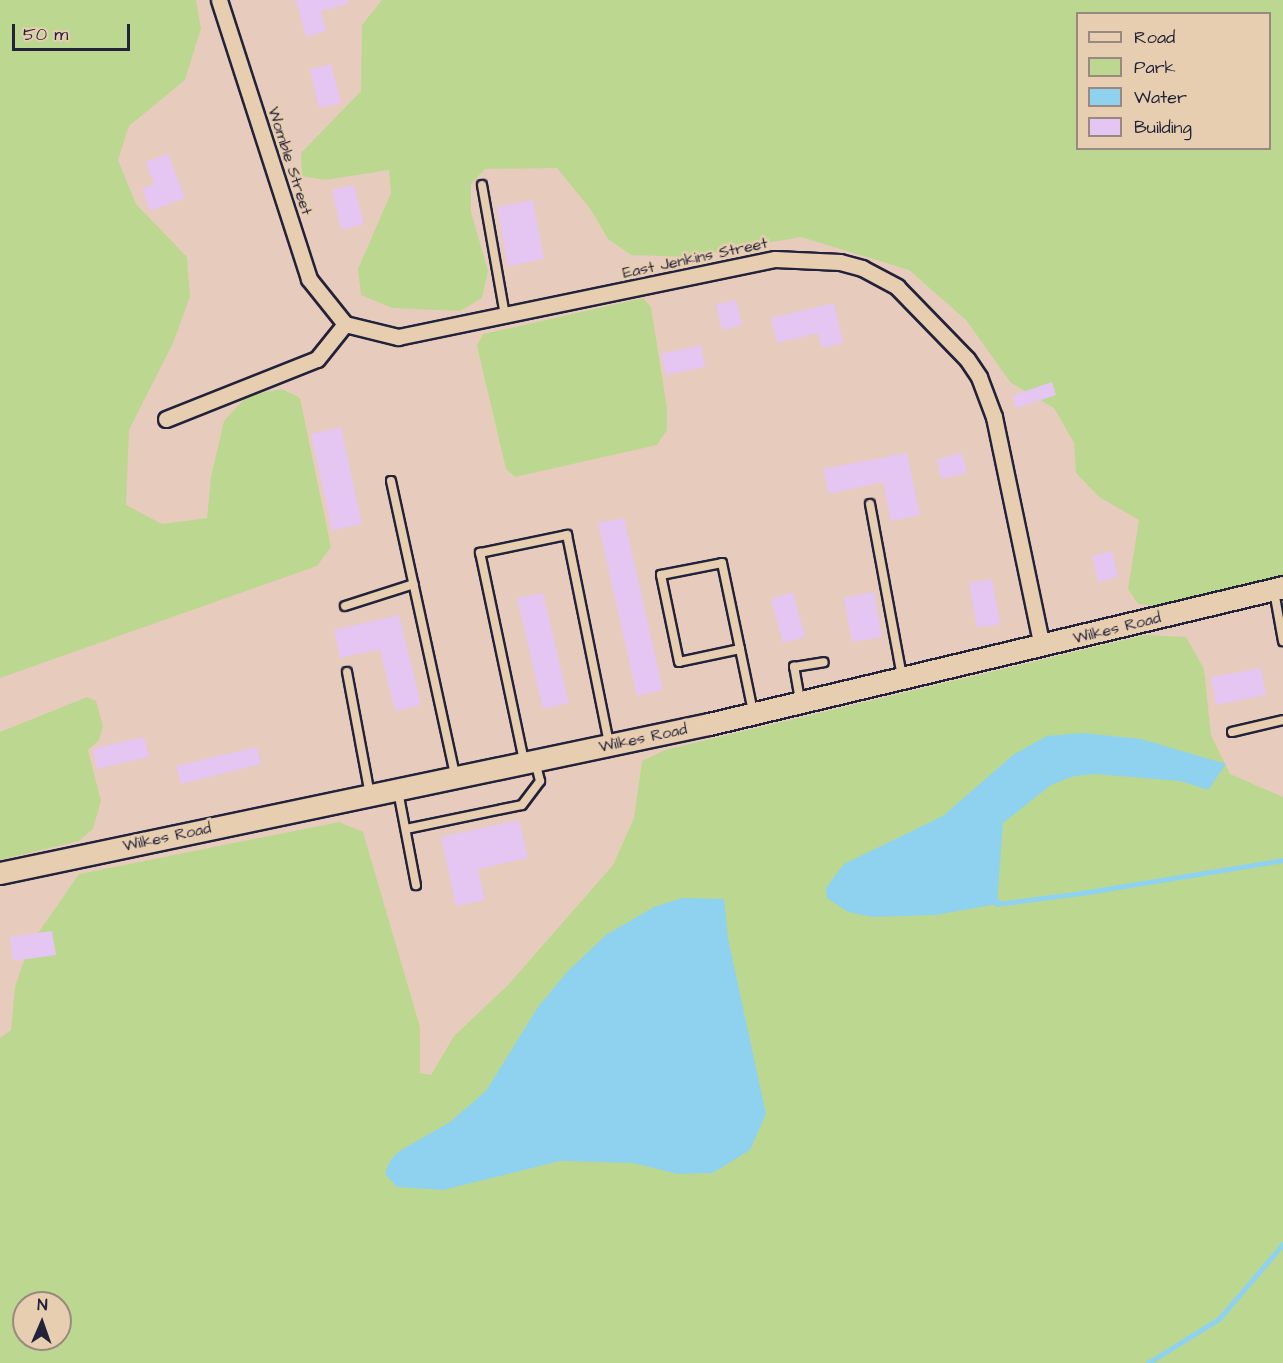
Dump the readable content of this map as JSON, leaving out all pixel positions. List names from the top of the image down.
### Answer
{
  "streets": {
    "street": ["Womble Street", "East Jenkins Street", "Wilkes Road"]
  },
  "crossings": [
    ["Womble Street", "East Jenkins Street"],
    ["East Jenkins Street", "Wilkes Road"]
  ],
  "legend": [
    "Road",
    "Park",
    "Water",
    "Building"
  ],
  "scale_bar": "50 m",
  "north": "top"
}
